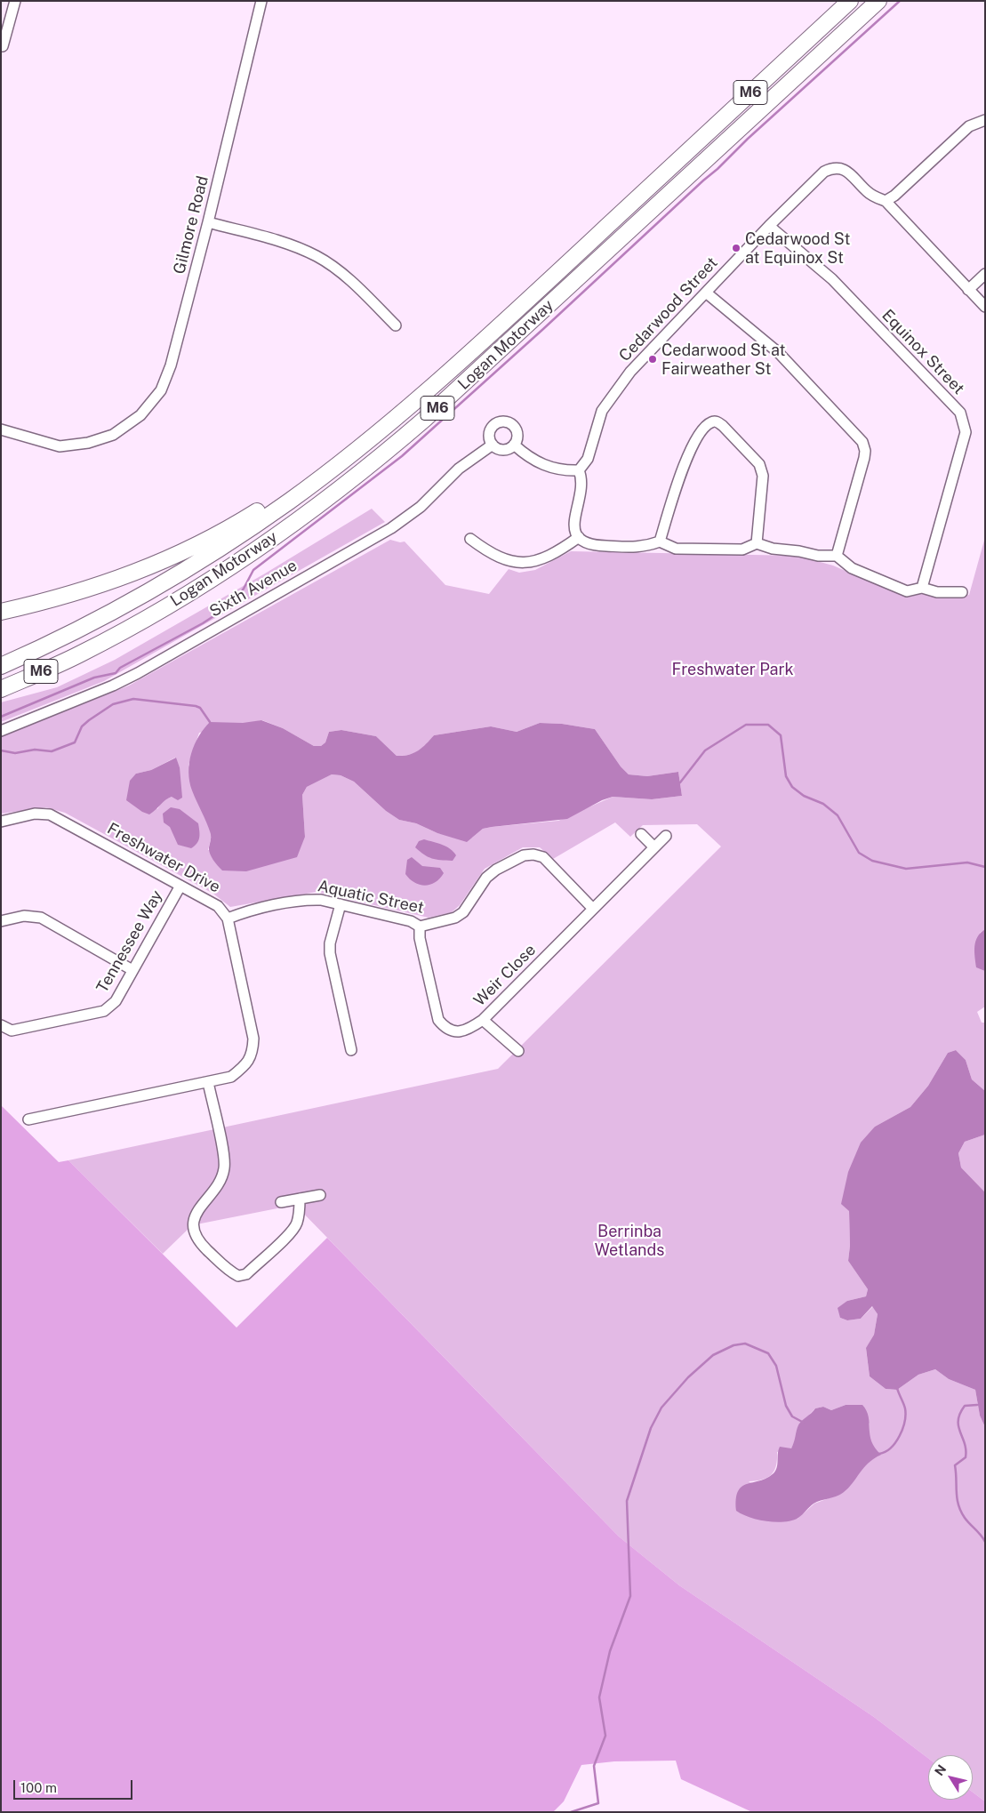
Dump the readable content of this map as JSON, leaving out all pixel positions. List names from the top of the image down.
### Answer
{
  "streets": {
    "highway": ["M6", "Logan Motorway"],
    "street": [
      "Gilmore Road",
      "Cedarwood Street",
      "Equinox Street",
      "Sixth Avenue",
      "Freshwater Drive",
      "Aquatic Street",
      "Tennessee Way",
      "Weir Close"
    ]
  },
  "crossings": [
    ["Cedarwood Street", "Equinox Street"],
    ["Freshwater Drive", "Aquatic Street"],
    ["Freshwater Drive", "Tennessee Way"],
    ["Aquatic Street", "Weir Close"]
  ],
  "parks": ["Freshwater Park", "Berrinba Wetlands"],
  "places": ["Cedarwood St at Equinox St", "Cedarwood St at Fairweather St"],
  "scale_bar": "100 m",
  "north": "top left"
}
